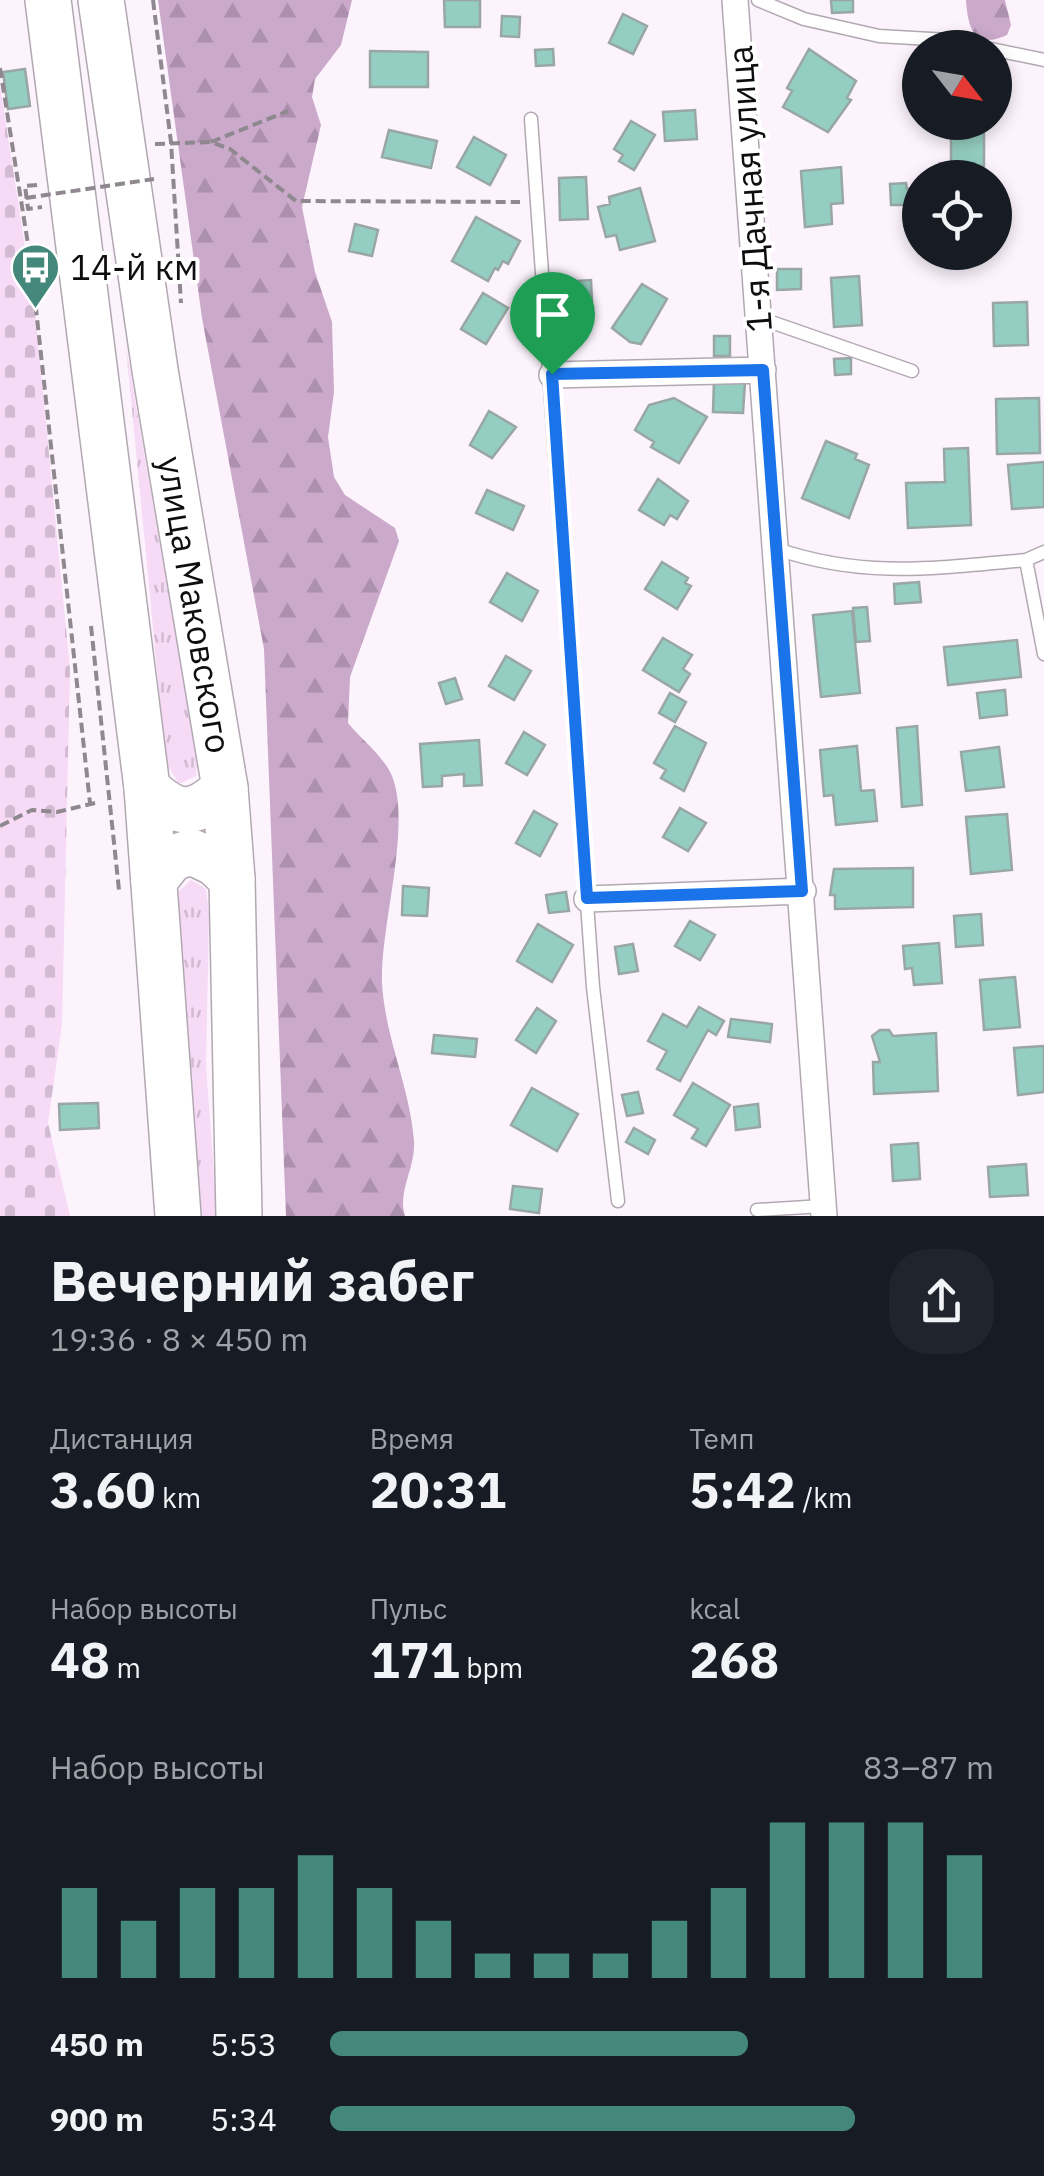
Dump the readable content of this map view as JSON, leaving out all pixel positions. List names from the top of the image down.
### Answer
{
  "streets": {
    "highway": ["улица Маковского"],
    "street": ["1-я Дачная улица"]
  },
  "places": {
    "bus stop": ["14-й км"]
  },
  "north": "bottom right",
  "page": {
    "heading": ["Вечерний забег", "19:36 · 8 × 450 m"],
    "stats": [
      ["Дистанция", "3.60 km"],
      ["Время", "20:31"],
      ["Темп", "5:42 /km"],
      ["Набор высоты", "48 m"],
      ["Пульс", "171 bpm"],
      ["kcal", "268"]
    ],
    "chart": ["Набор высоты", "83–87 m"],
    "list": [
      {
        "name": "450 m",
        "note": "5:53"
      },
      {
        "name": "900 m",
        "note": "5:34"
      }
    ]
  }
}
